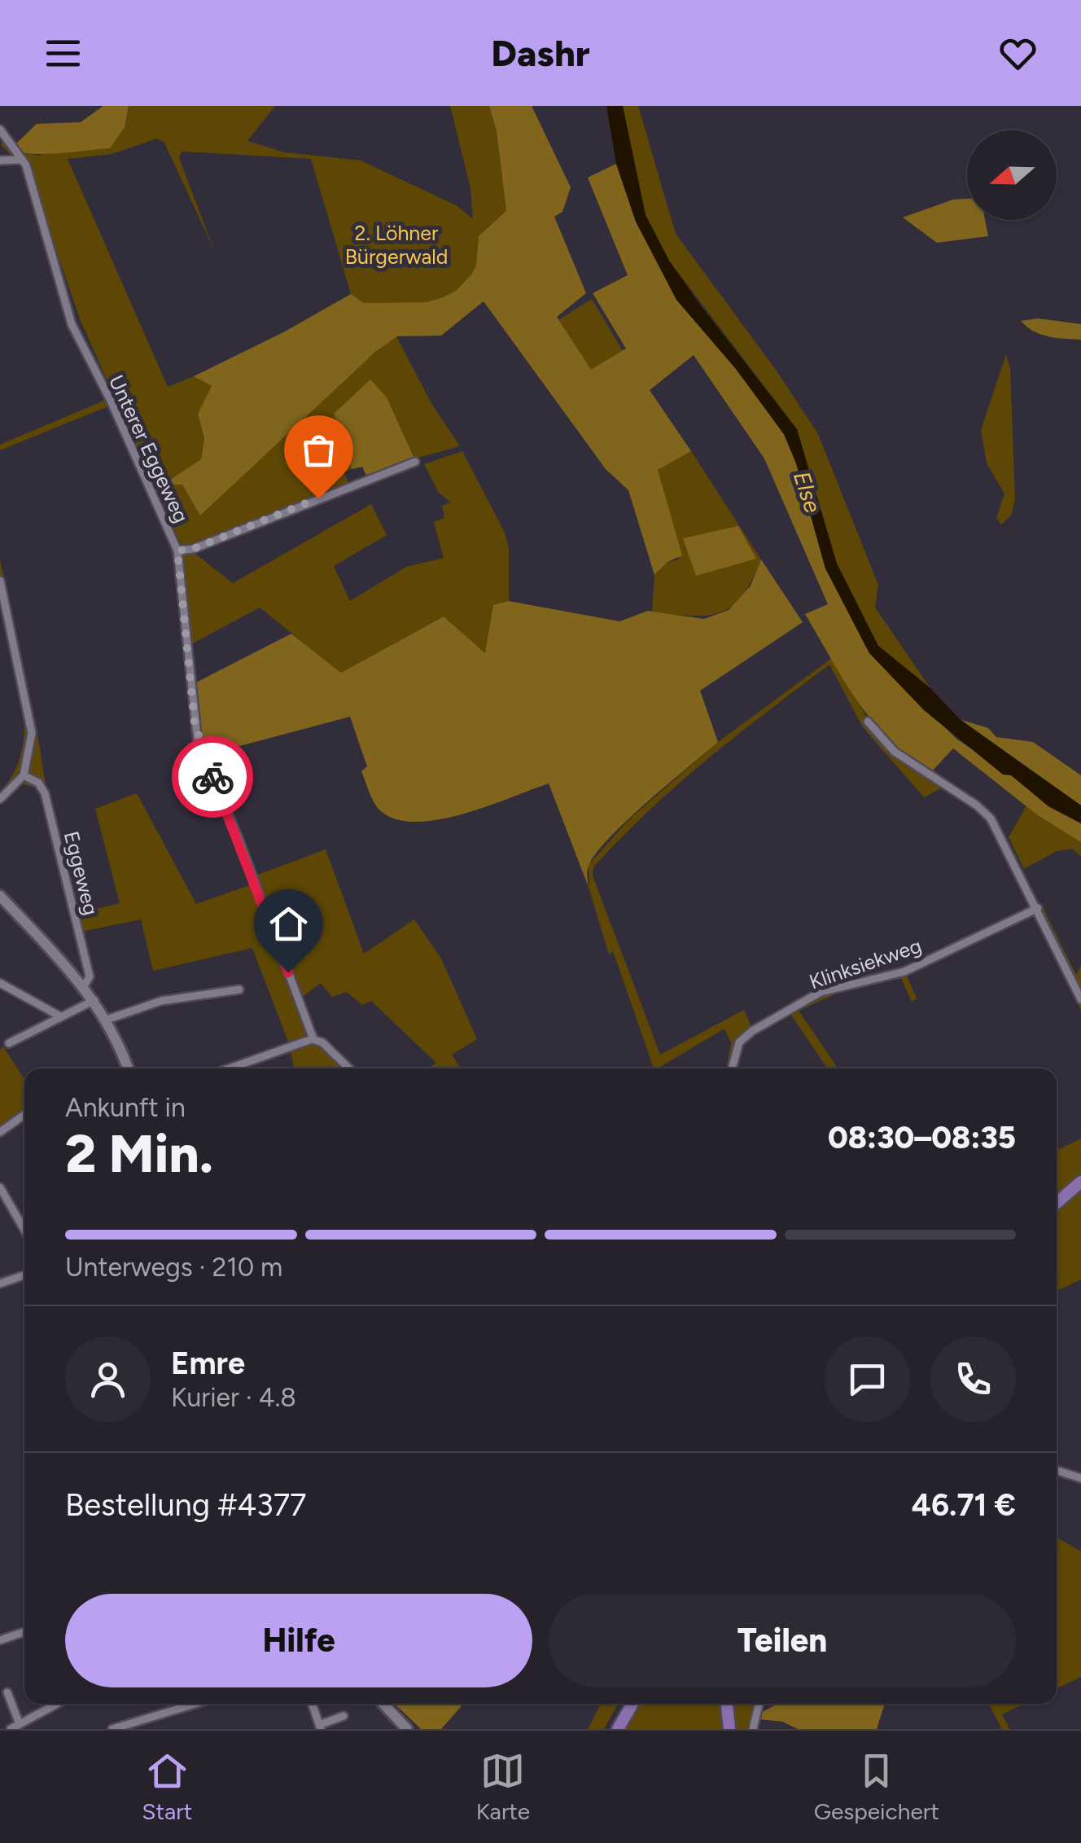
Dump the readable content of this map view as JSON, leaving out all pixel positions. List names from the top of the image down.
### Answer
{
  "streets": {
    "street": ["Unterer Eggeweg", "Eggeweg", "Klinksiekweg"]
  },
  "water": ["Else"],
  "parks": ["2. Löhner Bürgerwald"],
  "north": "left",
  "page": {
    "header": "Dashr",
    "heading": ["2 Min.", "Ankunft in", "08:30–08:35"],
    "panel": [
      "Emre",
      "Kurier · 4.8",
      "Bestellung #4377",
      "46.71 €"
    ],
    "bar": "Unterwegs · 210 m",
    "buttons": ["Hilfe", "Teilen"],
    "tabs": ["Start", "Karte", "Gespeichert"]
  }
}
